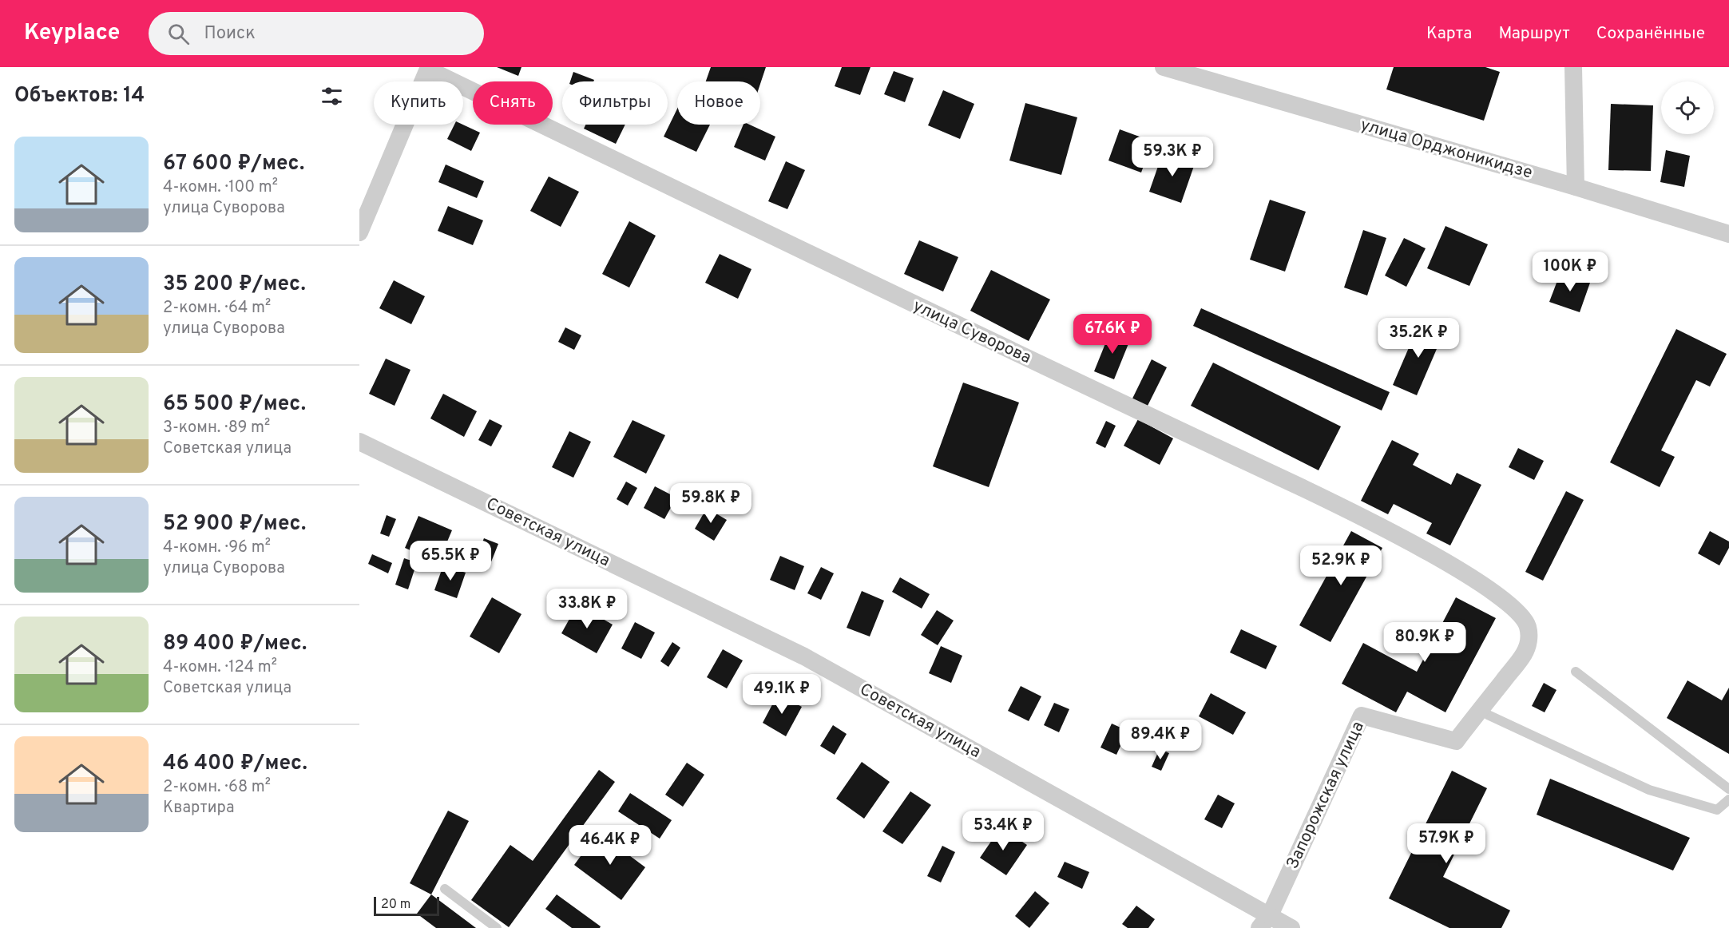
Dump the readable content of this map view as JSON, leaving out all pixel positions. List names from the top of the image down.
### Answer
{
  "streets": {
    "street": [
      "улица Орджоникидзе",
      "улица Суворова",
      "Советская улица",
      "Запорожская улица"
    ]
  },
  "crossings": [
    ["улица Суворова", "Запорожская улица"],
    ["Советская улица", "Запорожская улица"]
  ],
  "scale_bar": "20 m",
  "page": {
    "header": "Keyplace",
    "search": "Поиск",
    "nav": ["Карта", "Маршрут", "Сохранённые"],
    "heading": "Объектов: 14",
    "chip": [
      "Купить",
      "Снять",
      "Фильтры",
      "Новое"
    ],
    "list": [
      {
        "name": "67 600 ₽/мес.",
        "note": "4-комн. · 100 m² · улица Суворова"
      },
      {
        "name": "35 200 ₽/мес.",
        "note": "2-комн. · 64 m² · улица Суворова"
      },
      {
        "name": "65 500 ₽/мес.",
        "note": "3-комн. · 89 m² · Советская улица"
      },
      {
        "name": "52 900 ₽/мес.",
        "note": "4-комн. · 96 m² · улица Суворова"
      },
      {
        "name": "89 400 ₽/мес.",
        "note": "4-комн. · 124 m² · Советская улица"
      },
      {
        "name": "46 400 ₽/мес.",
        "note": "2-комн. · 68 m² · Квартира"
      }
    ],
    "price": [
      "59.3K ₽",
      "100K ₽",
      "67.6K ₽",
      "35.2K ₽",
      "59.8K ₽",
      "65.5K ₽",
      "52.9K ₽",
      "33.8K ₽",
      "80.9K ₽",
      "49.1K ₽",
      "89.4K ₽",
      "53.4K ₽",
      "57.9K ₽",
      "46.4K ₽"
    ],
    "scale": "20 m"
  }
}
